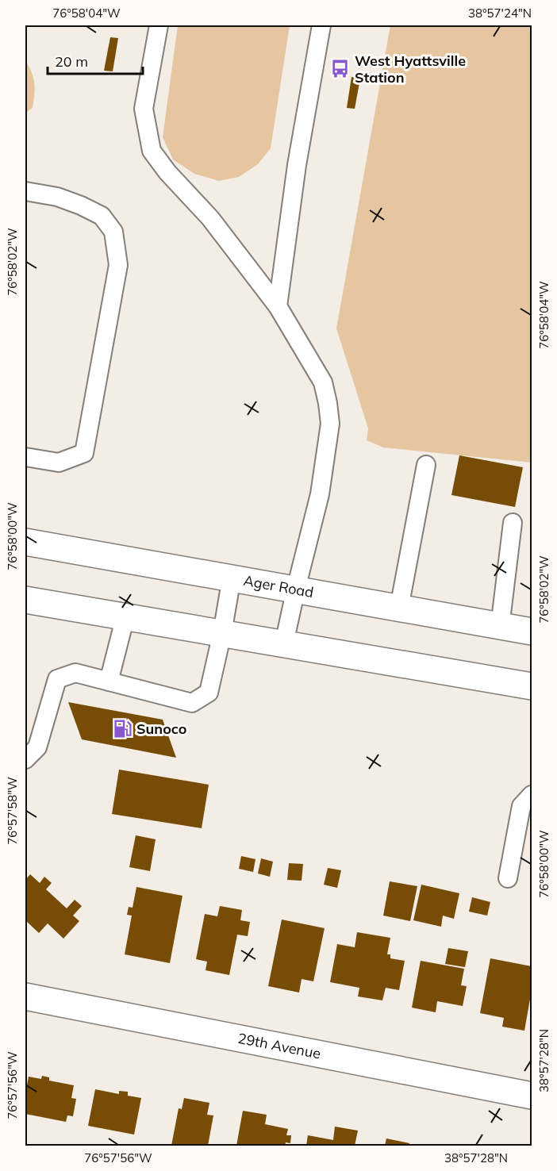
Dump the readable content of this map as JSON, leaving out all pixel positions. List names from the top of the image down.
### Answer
{
  "streets": {
    "main road": ["Ager Road", "29th Avenue"]
  },
  "places": {
    "bus stop": ["West Hyattsville Station"],
    "fuel station": ["Sunoco"]
  },
  "scale_bar": "20 m",
  "coordinates": [
    "76°58'04\"W",
    "38°57'24\"N",
    "76°58'02\"W",
    "76°58'00\"W",
    "76°57'58\"W",
    "38°57'28\"N",
    "76°57'56\"W"
  ]
}
